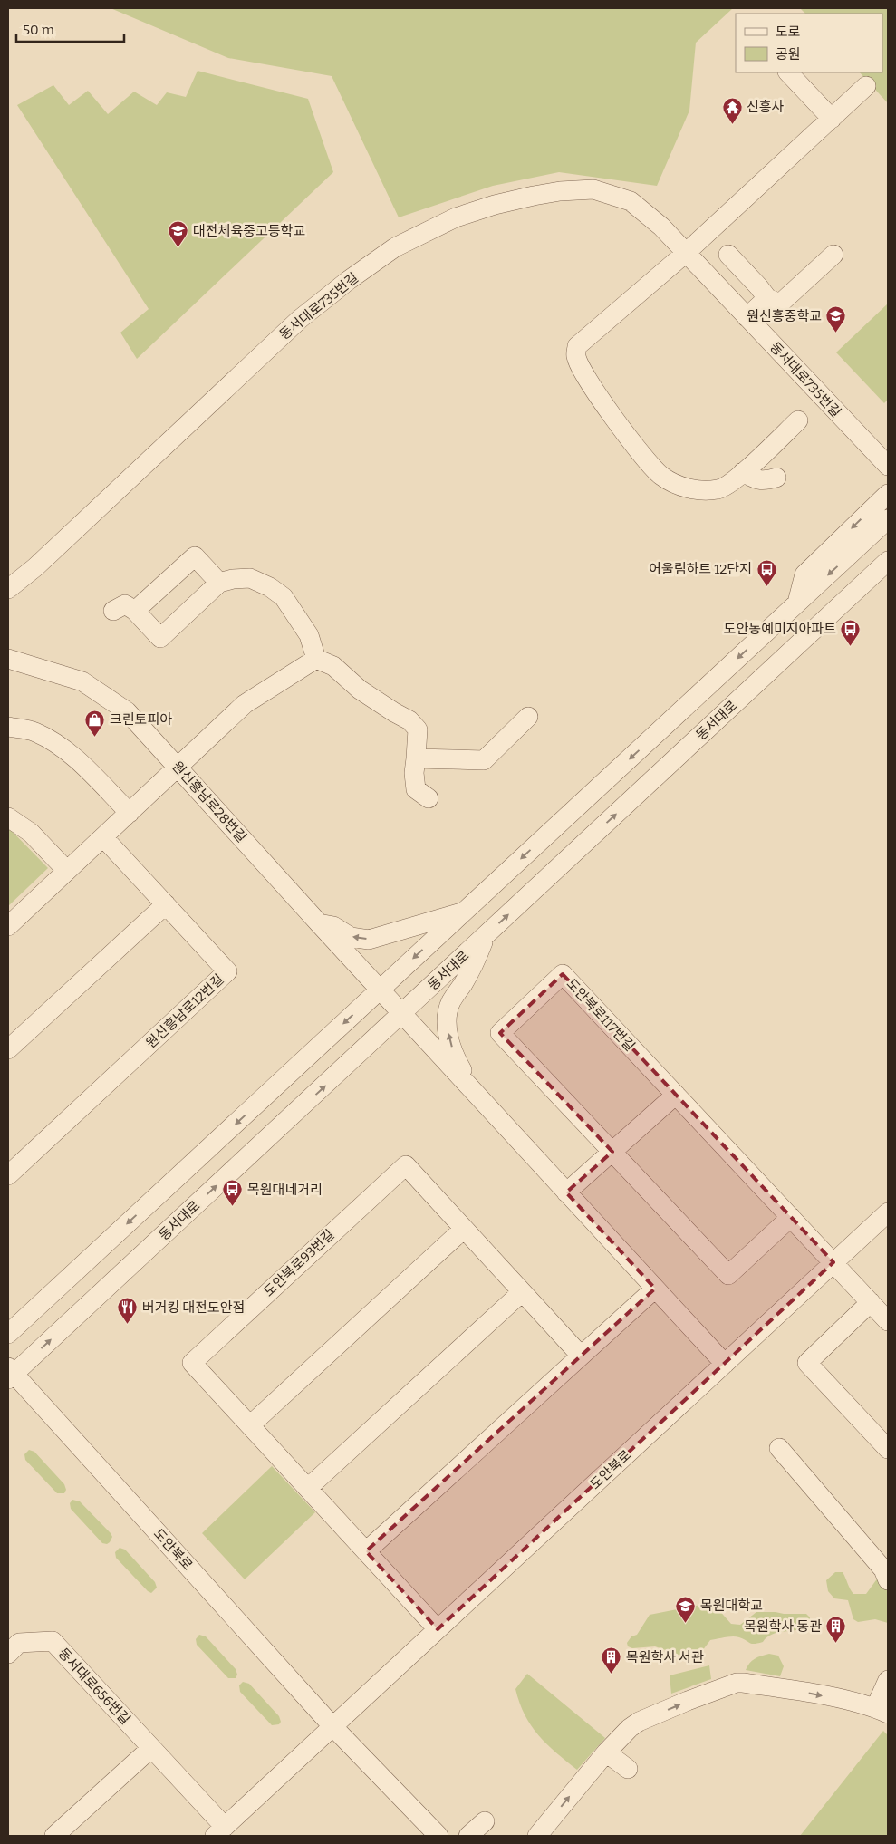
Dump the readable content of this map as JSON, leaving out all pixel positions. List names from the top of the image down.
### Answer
{
  "streets": {
    "street": [
      "동서대로735번길",
      "동서대로",
      "원신흥남로28번길",
      "원신흥남로12번길",
      "도안북로117번길",
      "도안북로93번길",
      "도안북로",
      "동서대로656번길"
    ]
  },
  "crossings": [
    ["동서대로", "원신흥남로28번길"],
    ["동서대로", "도안북로"],
    ["도안북로117번길", "도안북로"],
    ["도안북로93번길", "도안북로"],
    ["도안북로", "동서대로656번길"]
  ],
  "places": {
    "temple": ["신흥사"],
    "school or university": ["대전체육중고등학교", "원신흥중학교", "목원대학교"],
    "bus stop": ["어울림하트 12단지", "도안동예미지아파트", "목원대네거리"],
    "shop": ["크린토피아"],
    "restaurant": ["버거킹 대전도안점"],
    "building": ["목원학사 동관", "목원학사 서관"]
  },
  "legend": ["도로", "공원"],
  "scale_bar": "50 m"
}
